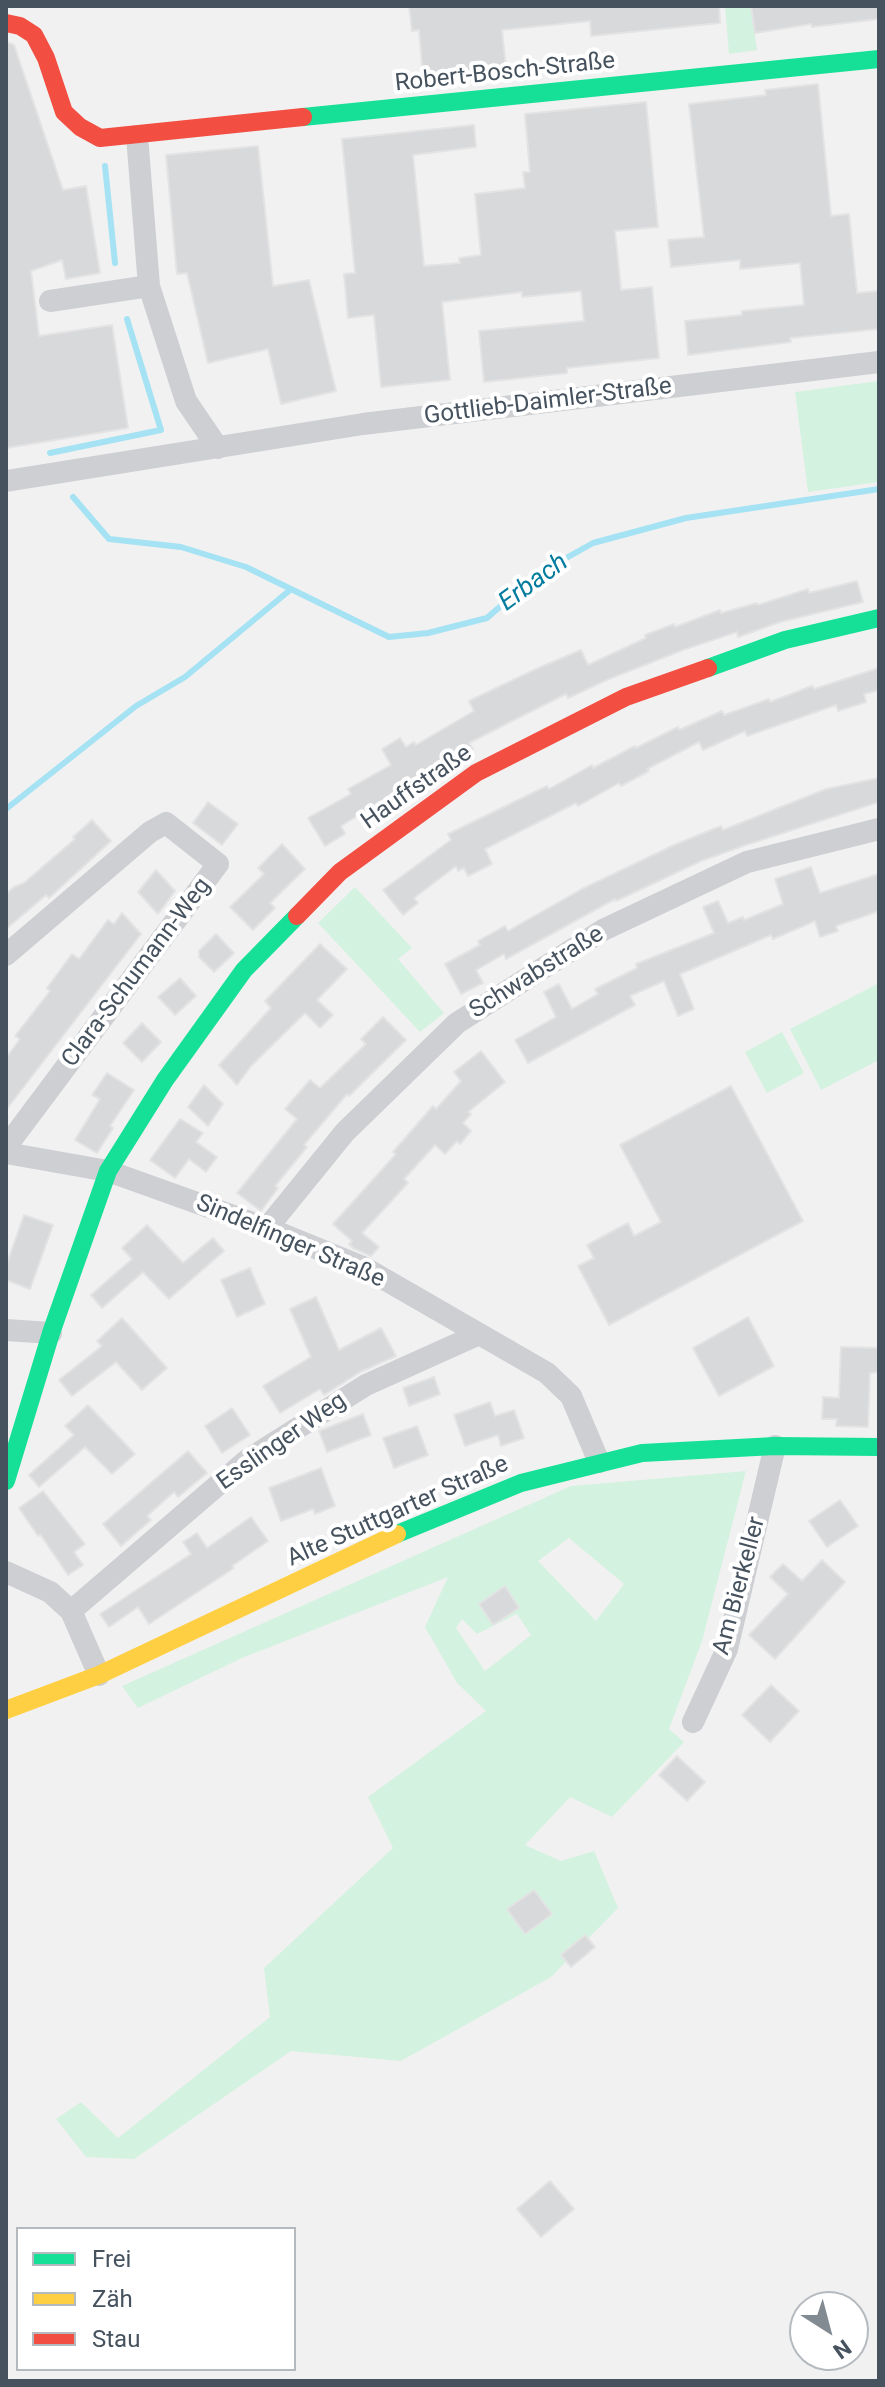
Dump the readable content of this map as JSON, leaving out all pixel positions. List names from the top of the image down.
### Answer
{
  "streets": {
    "street": [
      "Robert-Bosch-Straße",
      "Gottlieb-Daimler-Straße",
      "Hauffstraße",
      "Clara-Schumann-Weg",
      "Schwabstraße",
      "Sindelfinger Straße",
      "Esslinger Weg",
      "Alte Stuttgarter Straße",
      "Am Bierkeller"
    ]
  },
  "crossings": [
    ["Hauffstraße", "Sindelfinger Straße"],
    ["Clara-Schumann-Weg", "Sindelfinger Straße"],
    ["Schwabstraße", "Sindelfinger Straße"],
    ["Sindelfinger Straße", "Esslinger Weg"],
    ["Sindelfinger Straße", "Alte Stuttgarter Straße"],
    ["Alte Stuttgarter Straße", "Am Bierkeller"]
  ],
  "water": ["Erbach"],
  "legend": ["Frei", "Zäh", "Stau"],
  "north": "bottom right"
}
